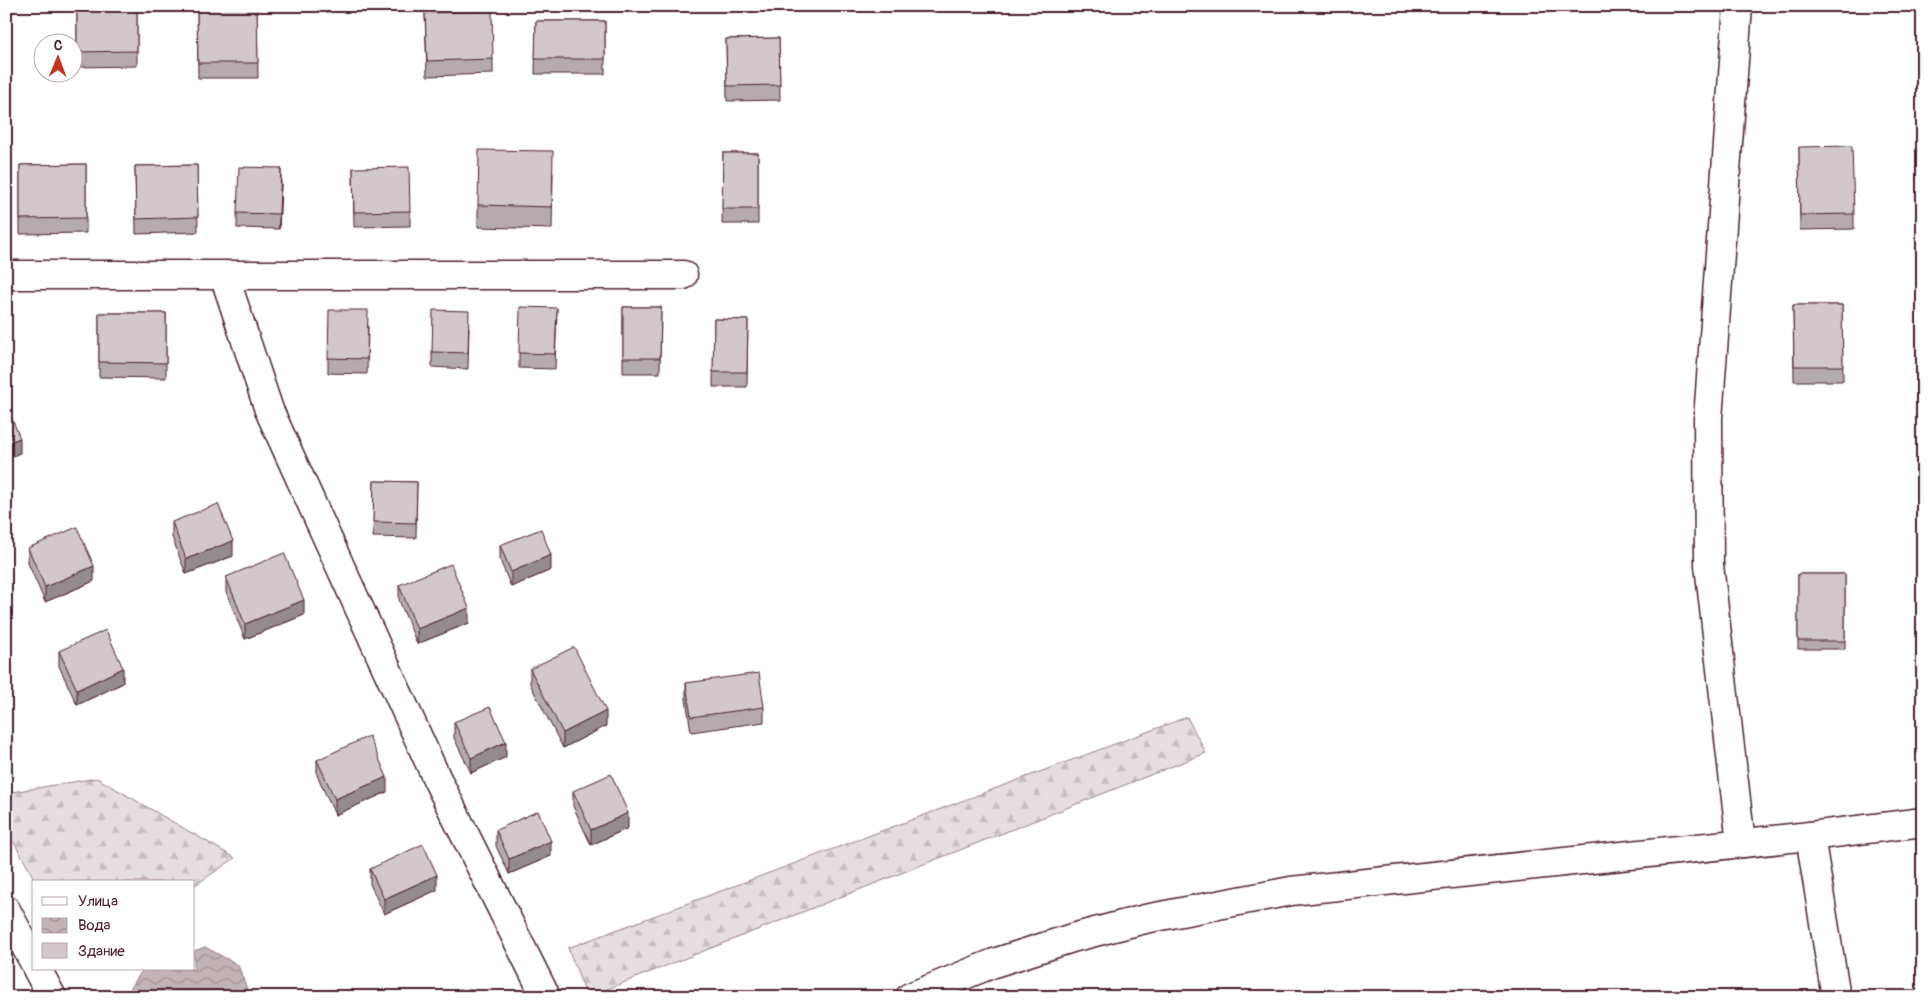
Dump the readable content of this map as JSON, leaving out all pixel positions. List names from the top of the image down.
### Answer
{
  "legend": ["Улица", "Вода", "Здание"],
  "north": "top"
}
